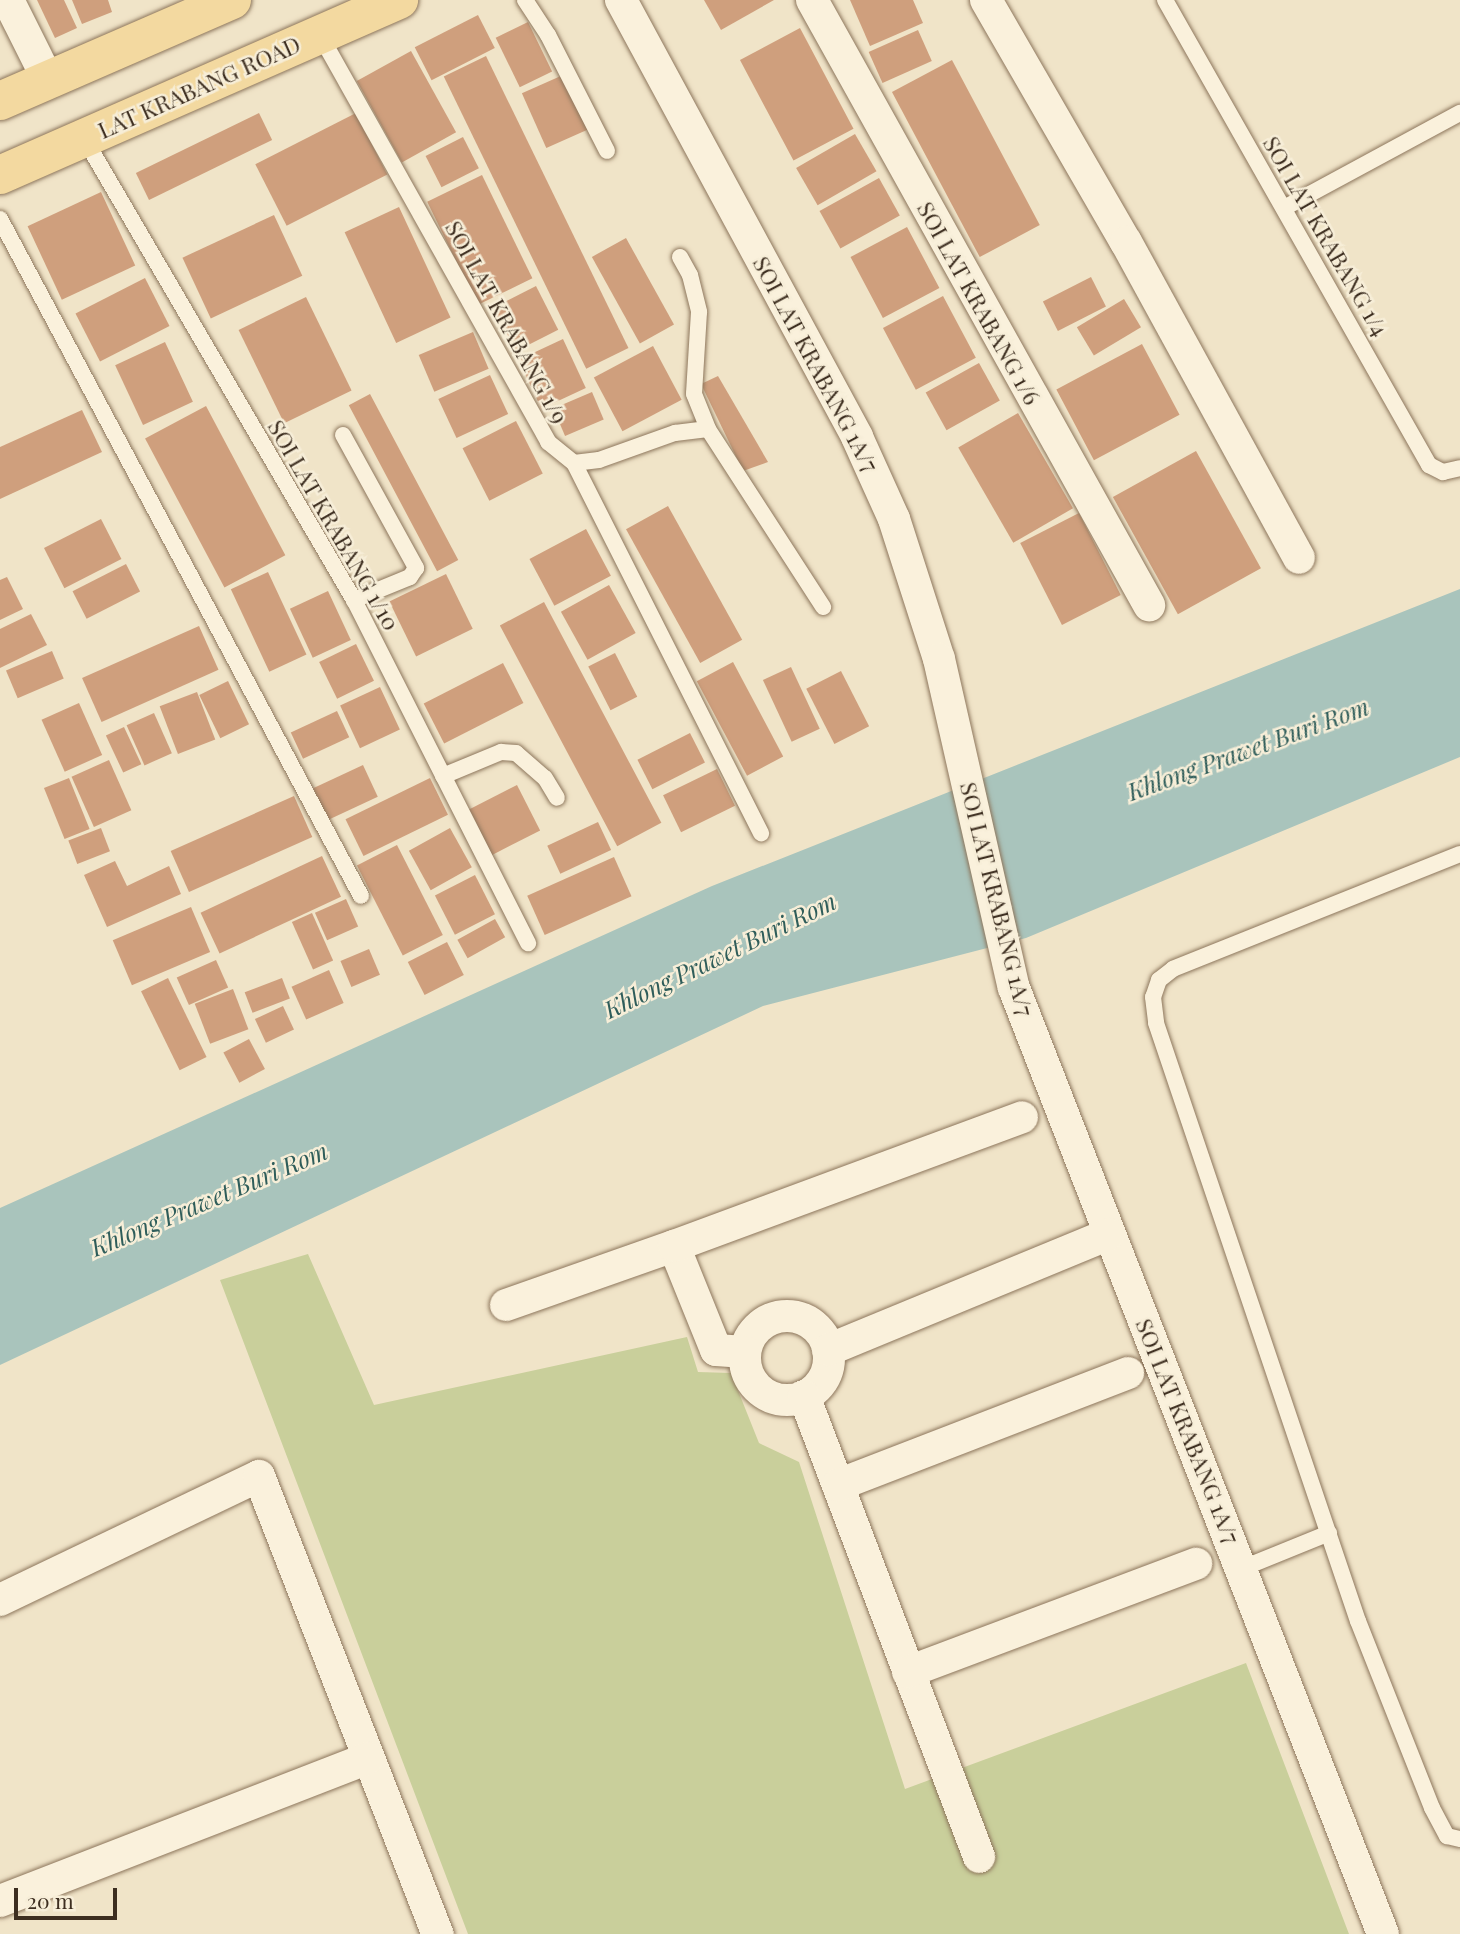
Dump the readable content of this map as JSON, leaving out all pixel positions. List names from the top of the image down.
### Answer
{
  "streets": {
    "main road": ["LAT KRABANG ROAD"],
    "street": ["SOI LAT KRABANG 1/6", "SOI LAT KRABANG 1A/7"],
    "lane": ["SOI LAT KRABANG 1/4", "SOI LAT KRABANG 1/9", "SOI LAT KRABANG 1/10"]
  },
  "crossings": [
    ["LAT KRABANG ROAD", "SOI LAT KRABANG 1/9"],
    ["LAT KRABANG ROAD", "SOI LAT KRABANG 1/10"]
  ],
  "water": ["Khlong Prawet Buri Rom"],
  "scale_bar": "20 m"
}
